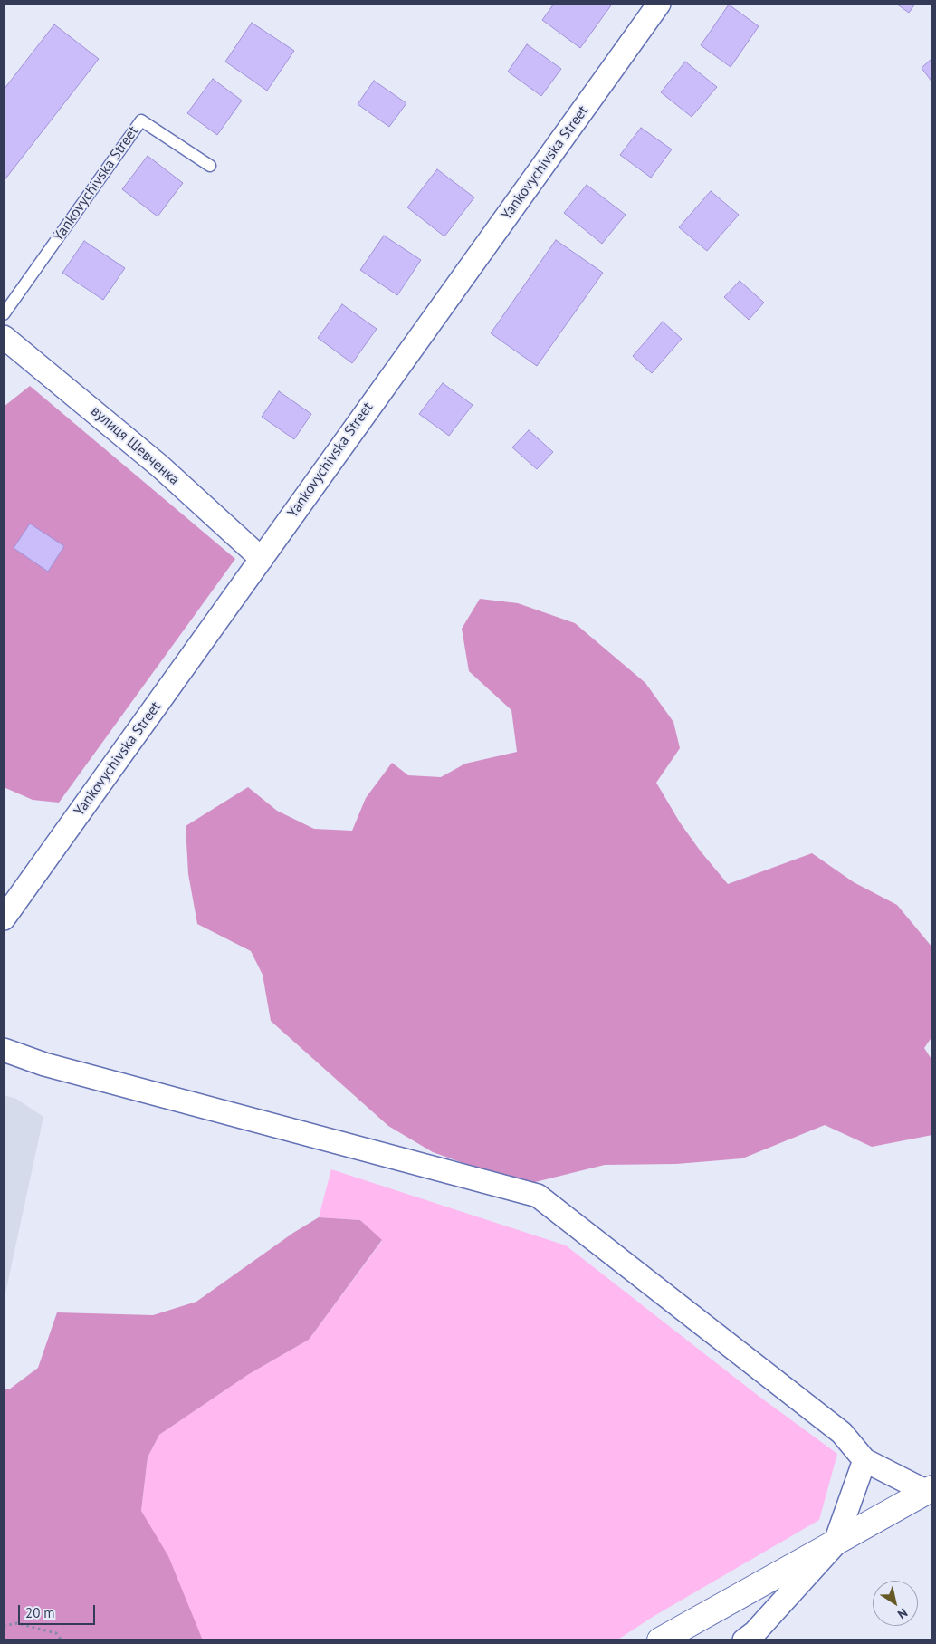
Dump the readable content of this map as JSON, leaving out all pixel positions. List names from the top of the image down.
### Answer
{
  "streets": {
    "street": ["Yankovychivska Street", "вулиця Шевченка"]
  },
  "crossings": [
    ["Yankovychivska Street", "вулиця Шевченка"]
  ],
  "scale_bar": "20 m",
  "north": "bottom right"
}
